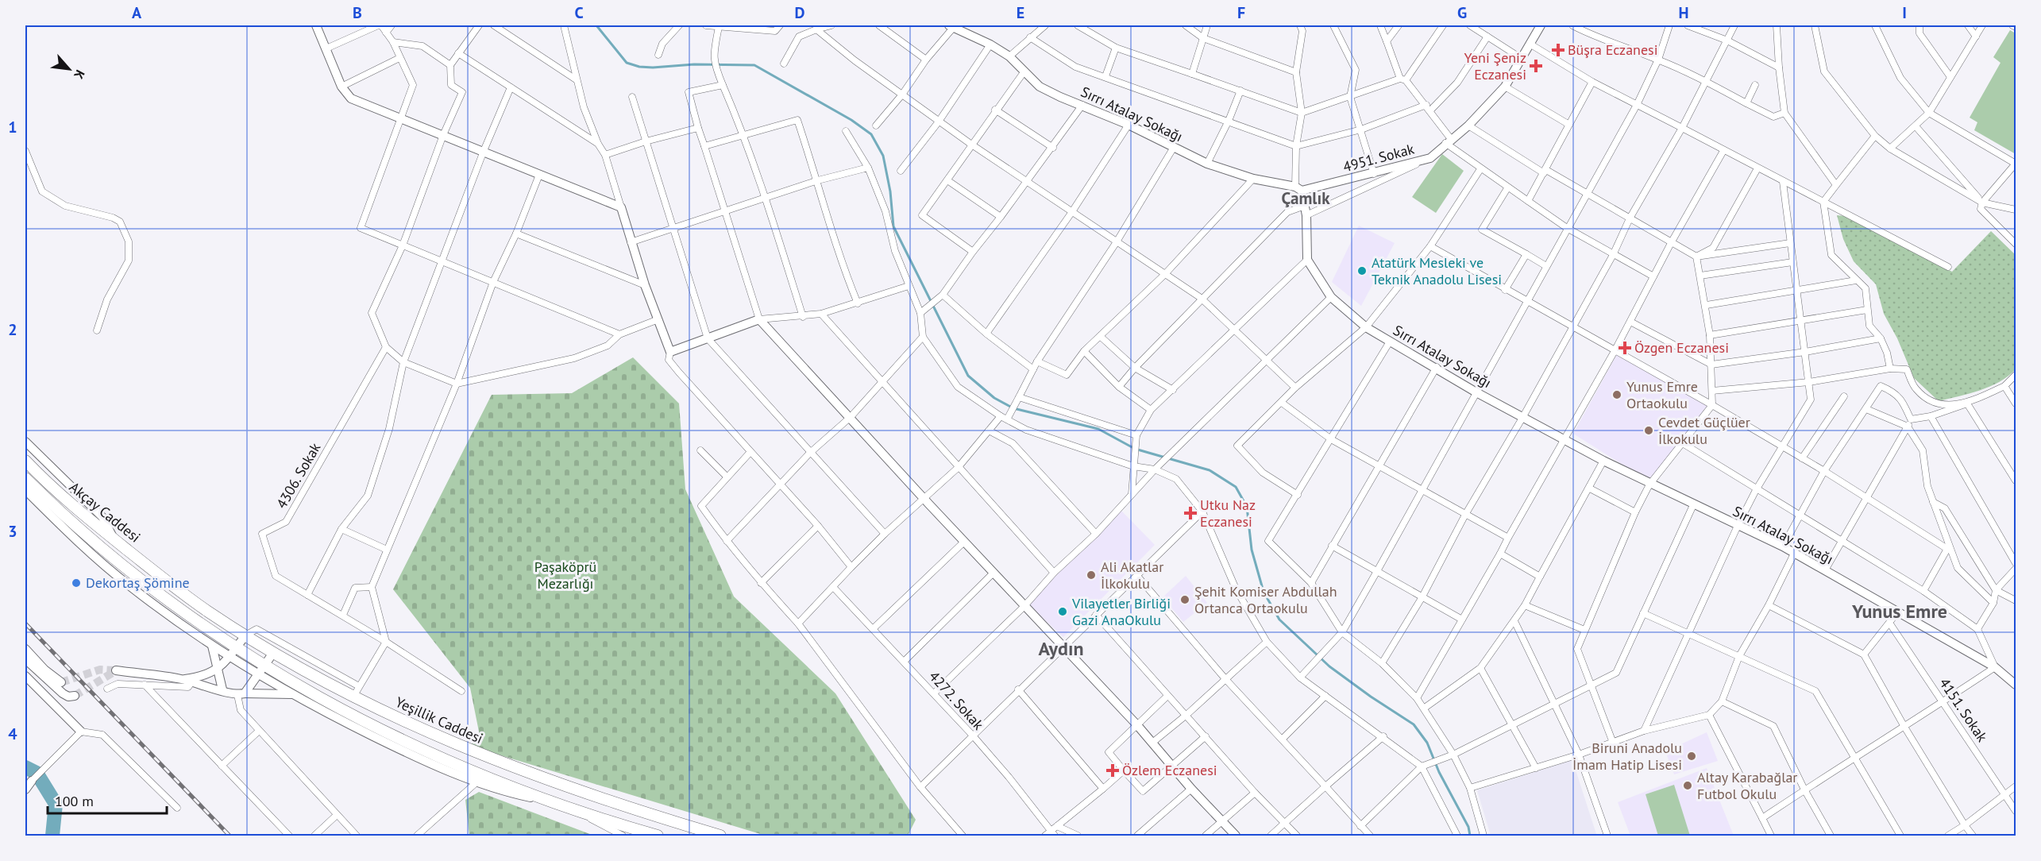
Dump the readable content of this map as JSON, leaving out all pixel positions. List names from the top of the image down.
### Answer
{
  "streets": {
    "highway": ["Akçay Caddesi", "Yeşillik Caddesi"],
    "street": [
      "Sırrı Atalay Sokağı",
      "4951. Sokak",
      "4306. Sokak",
      "4272. Sokak",
      "4151. Sokak"
    ]
  },
  "crossings": [
    ["Sırrı Atalay Sokağı", "4951. Sokak"],
    ["Akçay Caddesi", "Yeşillik Caddesi"]
  ],
  "districts": ["Çamlık", "Yunus Emre", "Aydın"],
  "parks": ["Paşaköprü Mezarlığı"],
  "places": {
    "health": [
      "Büşra Eczanesi",
      "Yeni Şeniz Eczanesi",
      "Özgen Eczanesi",
      "Utku Naz Eczanesi",
      "Özlem Eczanesi"
    ],
    "other": [
      "Atatürk Mesleki ve Teknik Anadolu Lisesi",
      "Yunus Emre Ortaokulu",
      "Cevdet Güçlüer İlkokulu",
      "Ali Akatlar İlkokulu",
      "Dekortaş Şömine",
      "Şehit Komiser Abdullah Ortanca Ortaokulu",
      "Vilayetler Birliği Gazi AnaOkulu",
      "Biruni Anadolu İmam Hatip Lisesi",
      "Altay Karabağlar Futbol Okulu"
    ]
  },
  "scale_bar": "100 m",
  "north": "bottom right",
  "grid": {
    "columns": [
      "A",
      "B",
      "C",
      "D",
      "E",
      "F",
      "G",
      "H",
      "I"
    ],
    "rows": [
      "1",
      "2",
      "3",
      "4"
    ]
  }
}
